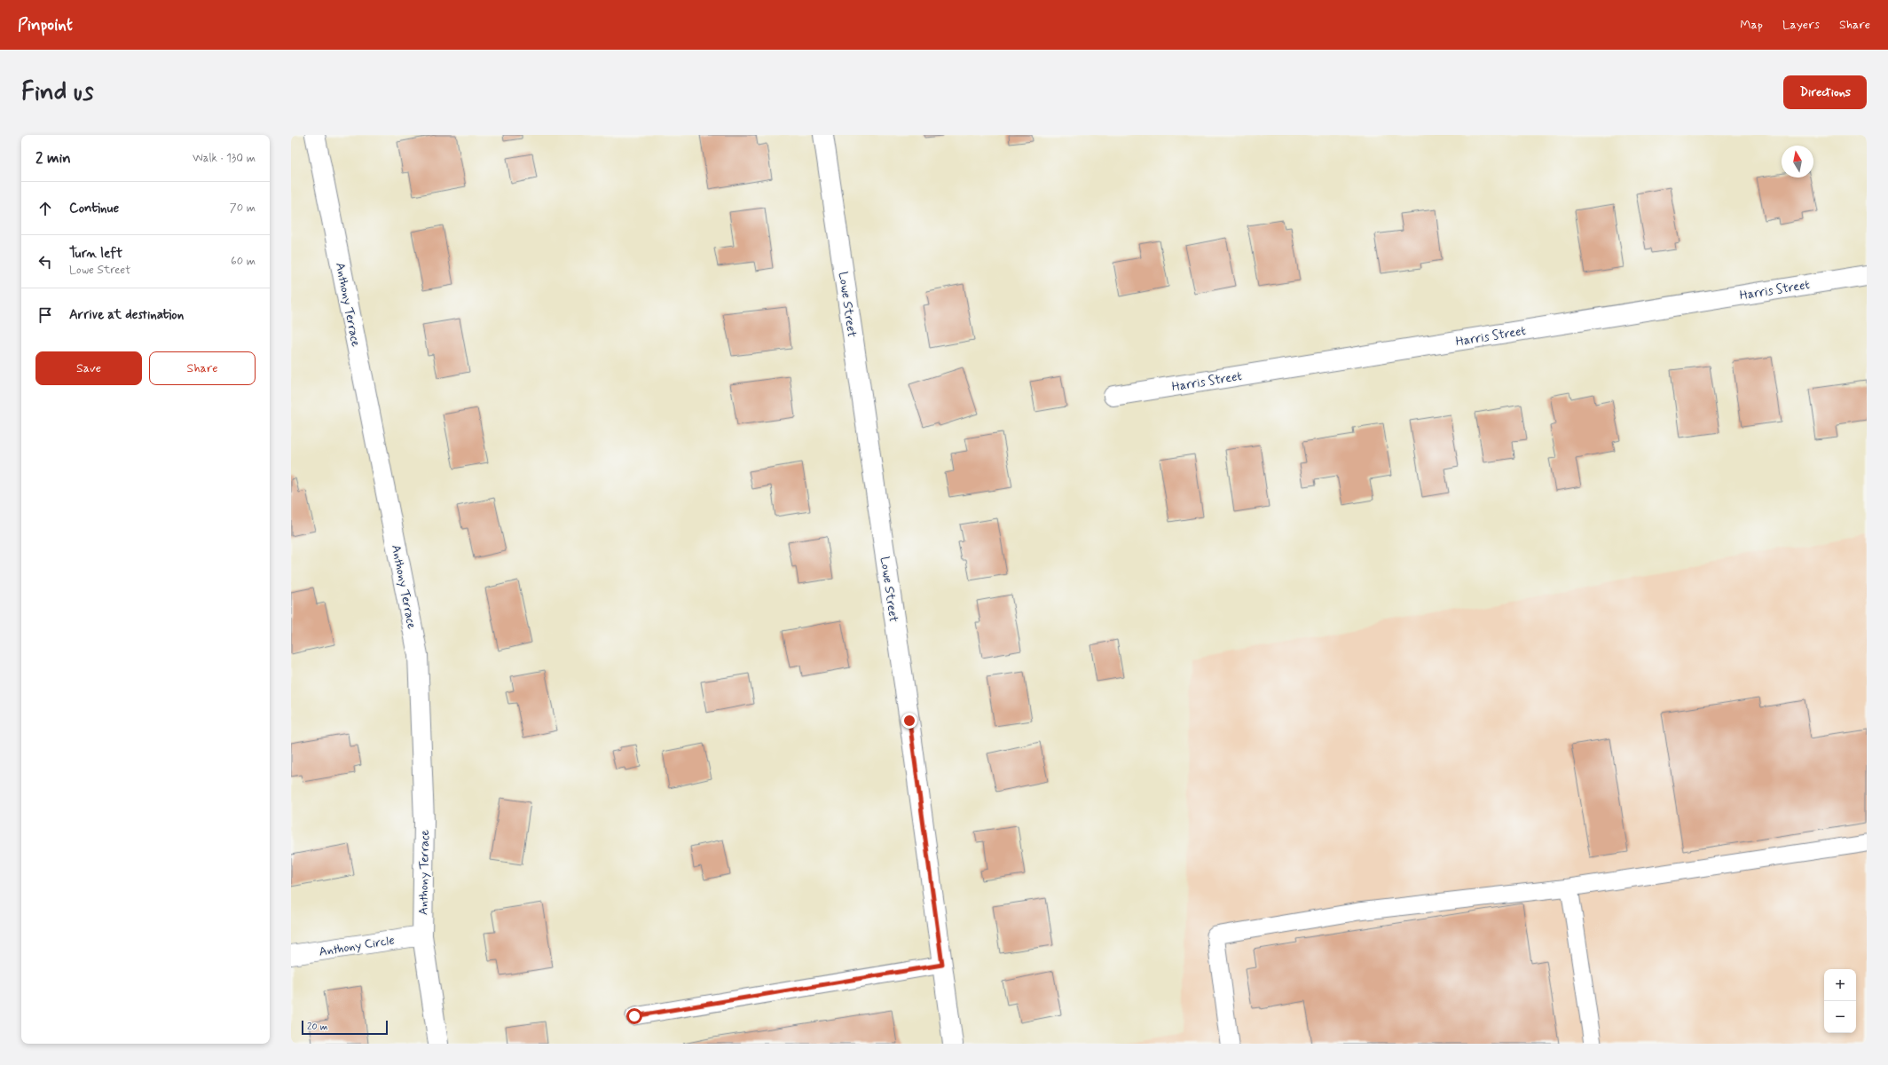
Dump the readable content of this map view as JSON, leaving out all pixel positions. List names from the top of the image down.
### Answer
{
  "streets": {
    "street": [
      "Harris Street",
      "Anthony Terrace",
      "Lowe Street",
      "Anthony Circle"
    ]
  },
  "crossings": [
    ["Anthony Terrace", "Anthony Circle"]
  ],
  "scale_bar": "20 m",
  "north": "top",
  "page": {
    "header": "Pinpoint",
    "nav": ["Map", "Layers", "Share"],
    "buttons": [
      "Directions",
      ["Save", "Share"]
    ],
    "title": "Find us",
    "heading": ["2 min", "Walk · 130 m"],
    "list": [
      ["Continue", "70 m"],
      ["Turn left", "Lowe Street", "60 m"],
      "Arrive at destination"
    ],
    "map_buttons": ["+", "−"],
    "scale": "20 m"
  }
}
